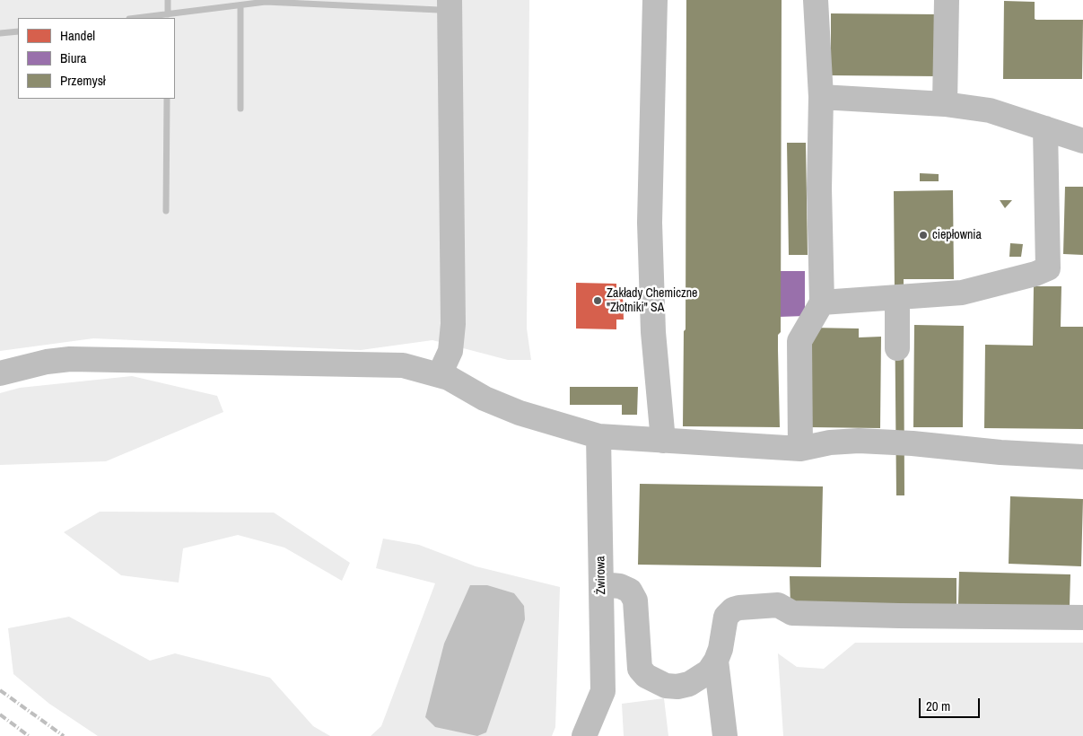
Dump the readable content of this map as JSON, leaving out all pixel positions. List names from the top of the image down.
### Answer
{
  "streets": {
    "street": ["Żwirowa"]
  },
  "places": ["ciepłownia", "Zakłady Chemiczne \"Złotniki\" SA"],
  "legend": ["Handel", "Biura", "Przemysł"],
  "scale_bar": "20 m"
}
